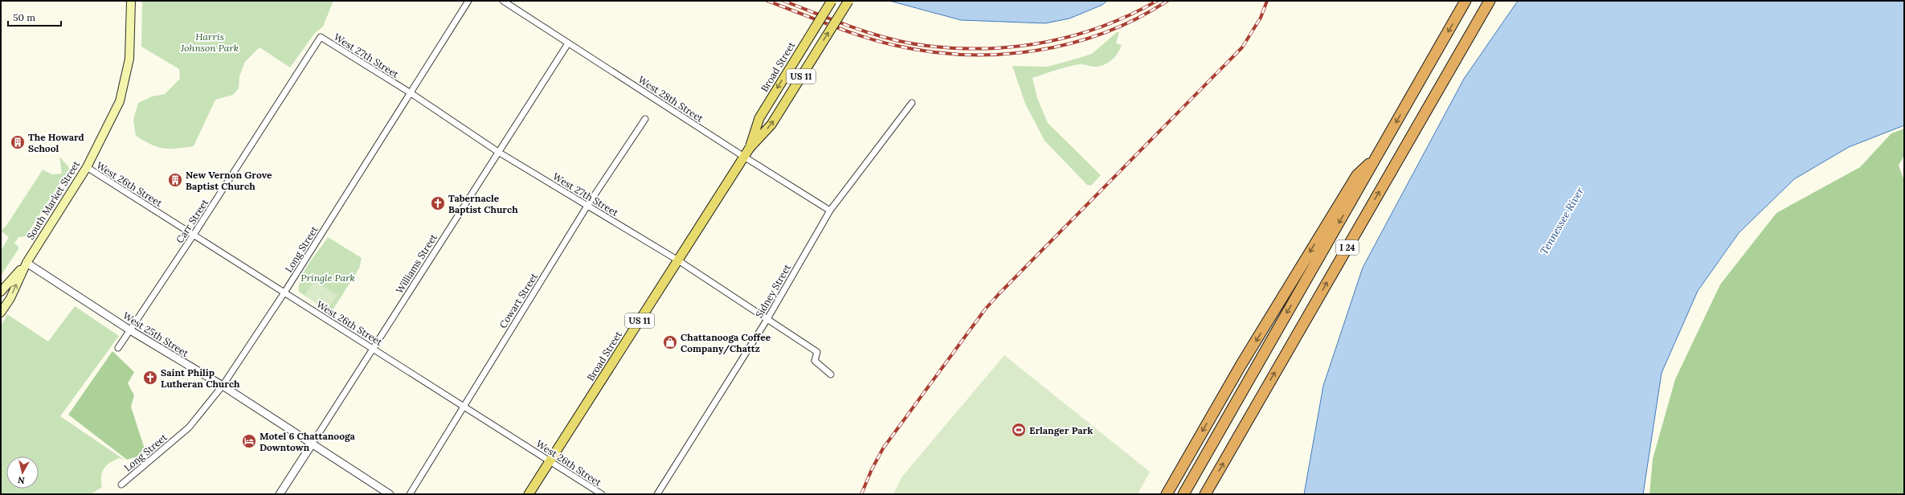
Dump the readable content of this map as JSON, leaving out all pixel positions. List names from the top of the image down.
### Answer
{
  "streets": {
    "highway": ["I 24"],
    "main road": ["Broad Street", "US 11", "South Market Street"],
    "street": [
      "West 27th Street",
      "West 28th Street",
      "West 26th Street",
      "Carr Street",
      "Long Street",
      "Williams Street",
      "Sidney Street",
      "Cowart Street",
      "West 25th Street"
    ]
  },
  "crossings": [
    ["West 27th Street", "Broad Street"],
    ["West 27th Street", "Carr Street"],
    ["West 27th Street", "Long Street"],
    ["West 27th Street", "Williams Street"],
    ["West 27th Street", "Sidney Street"],
    ["West 27th Street", "Cowart Street"],
    ["Broad Street", "West 28th Street"],
    ["Broad Street", "West 26th Street"],
    ["West 28th Street", "Williams Street"],
    ["West 28th Street", "Sidney Street"],
    ["West 26th Street", "South Market Street"],
    ["West 26th Street", "Carr Street"],
    ["West 26th Street", "Long Street"],
    ["West 26th Street", "Williams Street"],
    ["West 26th Street", "Cowart Street"],
    ["South Market Street", "West 25th Street"],
    ["Carr Street", "West 25th Street"],
    ["Long Street", "West 25th Street"],
    ["Williams Street", "West 25th Street"]
  ],
  "water": ["Tennessee River"],
  "parks": ["Harris Johnson Park", "Pringle Park"],
  "places": {
    "building": ["The Howard School", "New Vernon Grove Baptist Church"],
    "church": ["Tabernacle Baptist Church", "Saint Philip Lutheran Church"],
    "shop": ["Chattanooga Coffee Company/Chattz"],
    "sports": ["Erlanger Park"],
    "hotel": ["Motel 6 Chattanooga Downtown"]
  },
  "scale_bar": "50 m",
  "north": "bottom"
}
